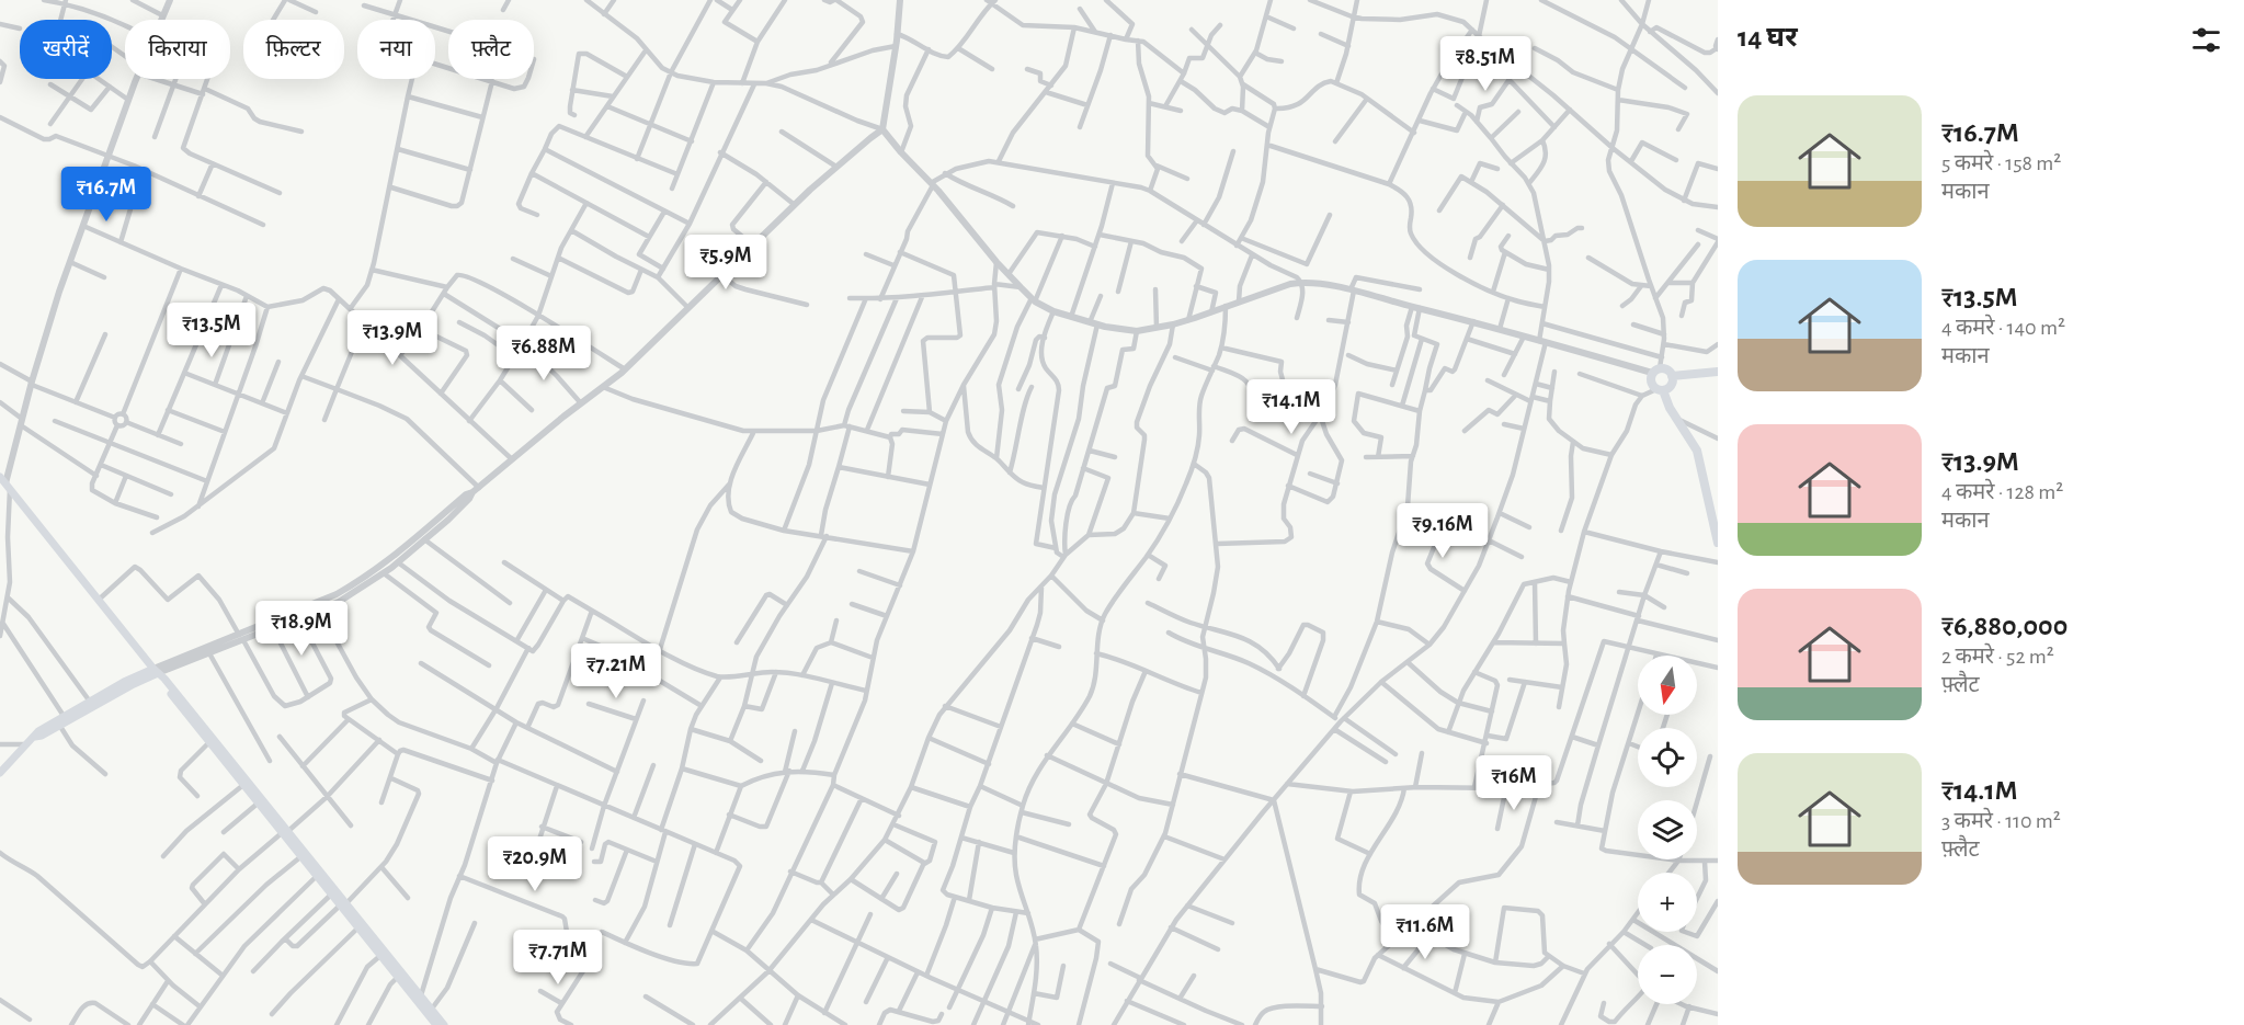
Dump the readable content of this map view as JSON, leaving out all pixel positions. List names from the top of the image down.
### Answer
{
  "north": "bottom",
  "page": {
    "heading": "14 घर",
    "chip": [
      "खरीदें",
      "किराया",
      "फ़िल्टर",
      "नया",
      "फ़्लैट"
    ],
    "price": [
      "₹8.51M",
      "₹16.7M",
      "₹5.9M",
      "₹13.5M",
      "₹13.9M",
      "₹6.88M",
      "₹14.1M",
      "₹9.16M",
      "₹18.9M",
      "₹7.21M",
      "₹16M",
      "₹20.9M",
      "₹11.6M",
      "₹7.71M"
    ],
    "list": [
      {
        "name": "₹16.7M",
        "note": "5 कमरे · 158 m² · मकान"
      },
      {
        "name": "₹13.5M",
        "note": "4 कमरे · 140 m² · मकान"
      },
      {
        "name": "₹13.9M",
        "note": "4 कमरे · 128 m² · मकान"
      },
      {
        "name": "₹6,880,000",
        "note": "2 कमरे · 52 m² · फ़्लैट"
      },
      {
        "name": "₹14.1M",
        "note": "3 कमरे · 110 m² · फ़्लैट"
      }
    ],
    "map_buttons": ["+", "−"]
  }
}
